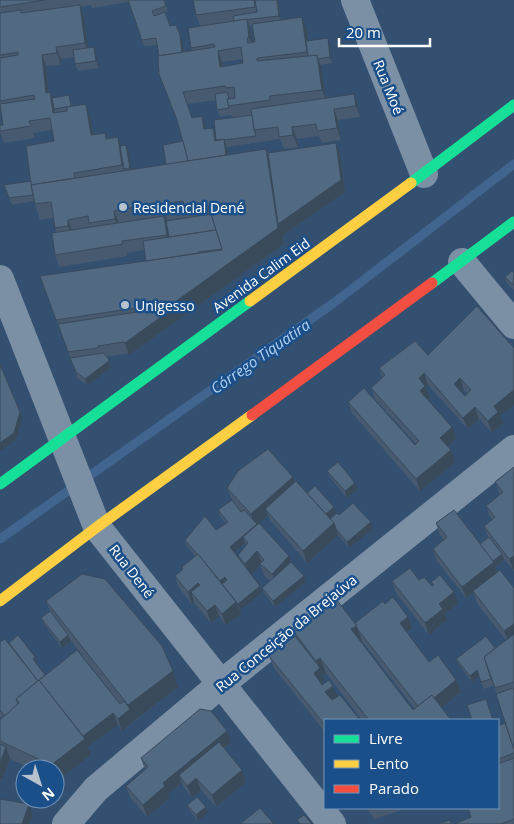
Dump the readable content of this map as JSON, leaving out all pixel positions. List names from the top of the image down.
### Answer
{
  "streets": {
    "main road": ["Avenida Calim Eid"],
    "street": ["Rua Moé", "Rua Dené", "Rua Conceição da Brejaúva"]
  },
  "crossings": [
    ["Rua Moé", "Avenida Calim Eid"],
    ["Avenida Calim Eid", "Rua Dené"],
    ["Rua Dené", "Rua Conceição da Brejaúva"]
  ],
  "water": ["Córrego Tiquatira"],
  "places": ["Residencial Dené", "Unigesso"],
  "legend": ["Livre", "Lento", "Parado"],
  "scale_bar": "20 m",
  "north": "bottom right"
}
